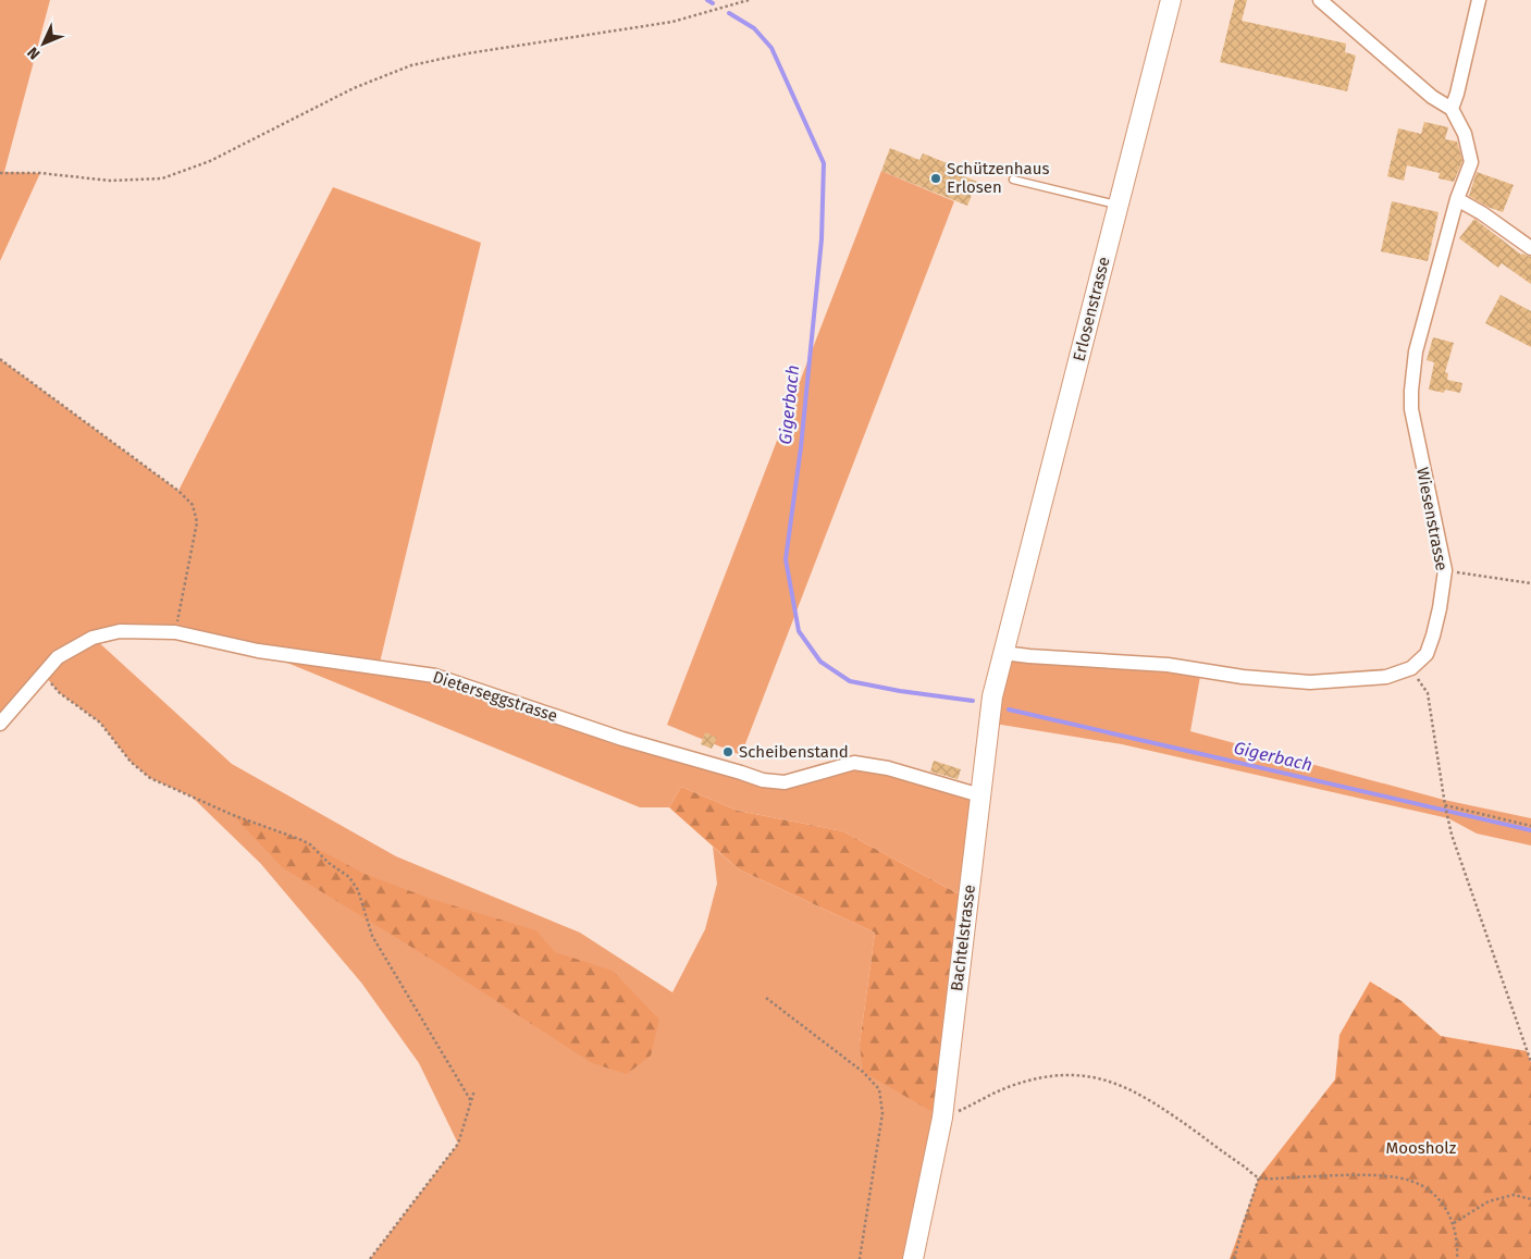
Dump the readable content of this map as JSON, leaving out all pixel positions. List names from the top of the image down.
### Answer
{
  "streets": {
    "street": [
      "Erlosenstrasse",
      "Wiesenstrasse",
      "Dieterseggstrasse",
      "Bachtelstrasse"
    ]
  },
  "crossings": [
    ["Erlosenstrasse", "Bachtelstrasse"],
    ["Dieterseggstrasse", "Bachtelstrasse"]
  ],
  "water": ["Gigerbach"],
  "parks": ["Moosholz"],
  "places": ["Schützenhaus Erlosen", "Scheibenstand"],
  "north": "bottom left"
}
